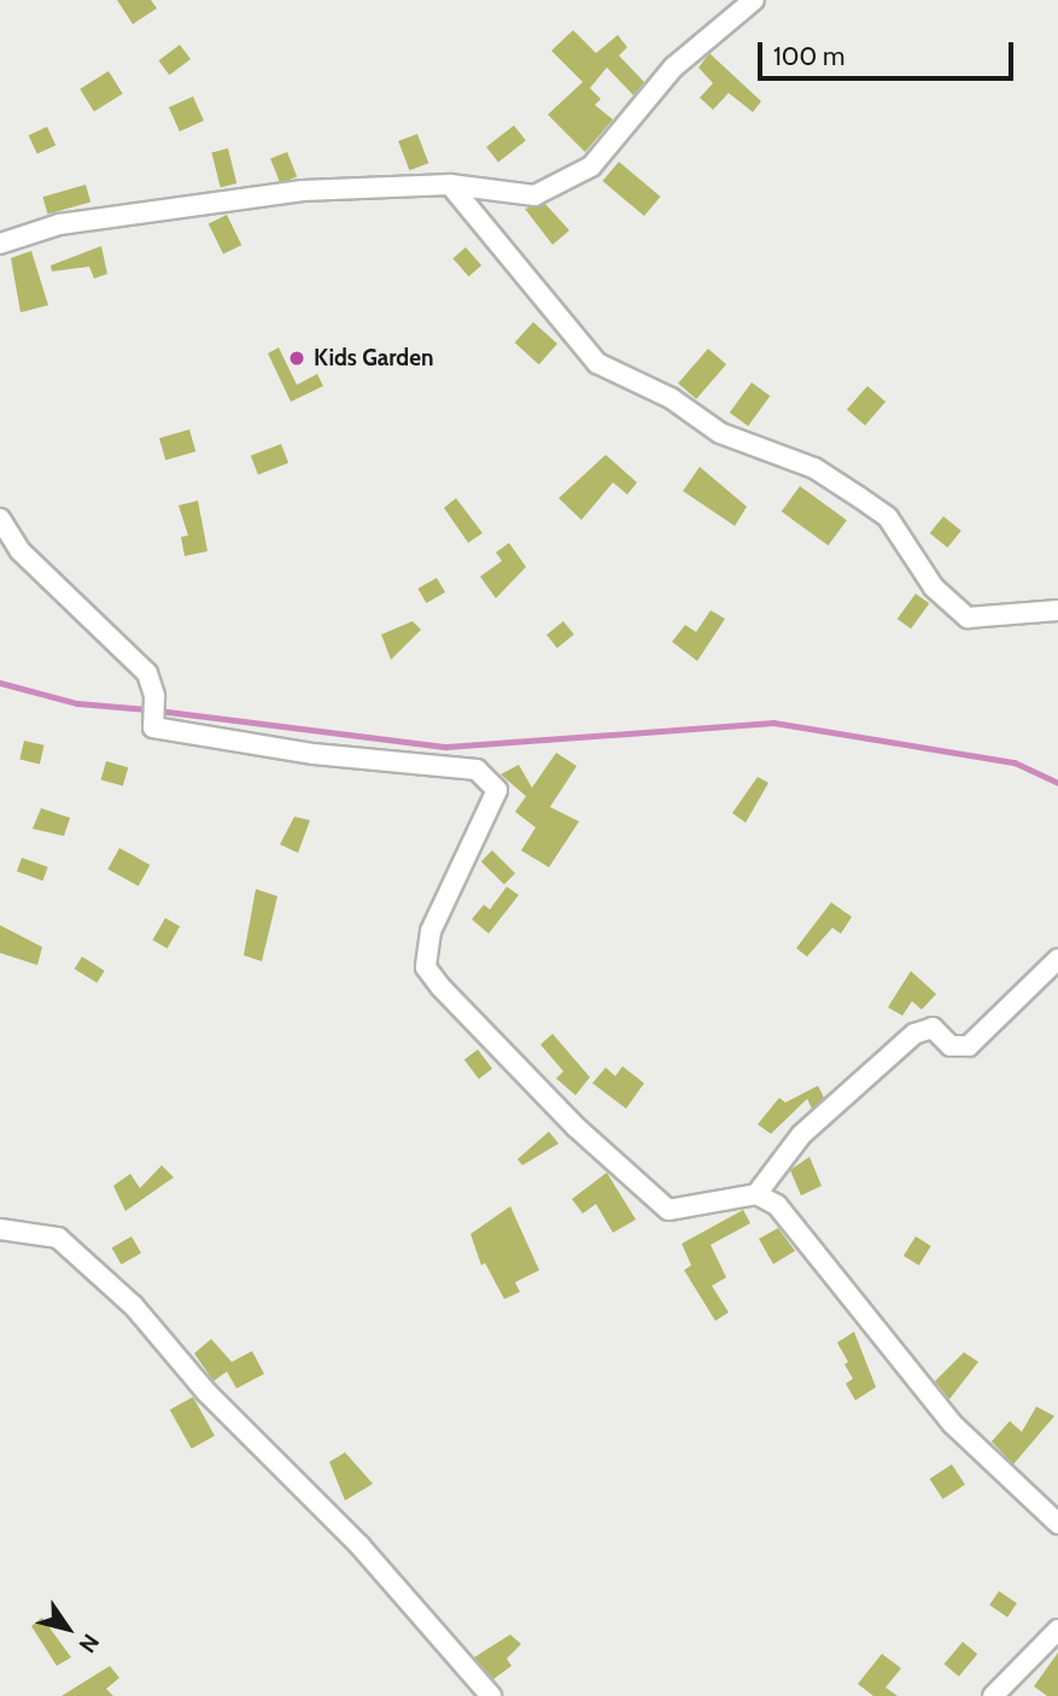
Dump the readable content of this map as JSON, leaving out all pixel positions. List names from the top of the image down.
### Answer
{
  "places": ["Kids Garden"],
  "scale_bar": "100 m",
  "north": "bottom right"
}
